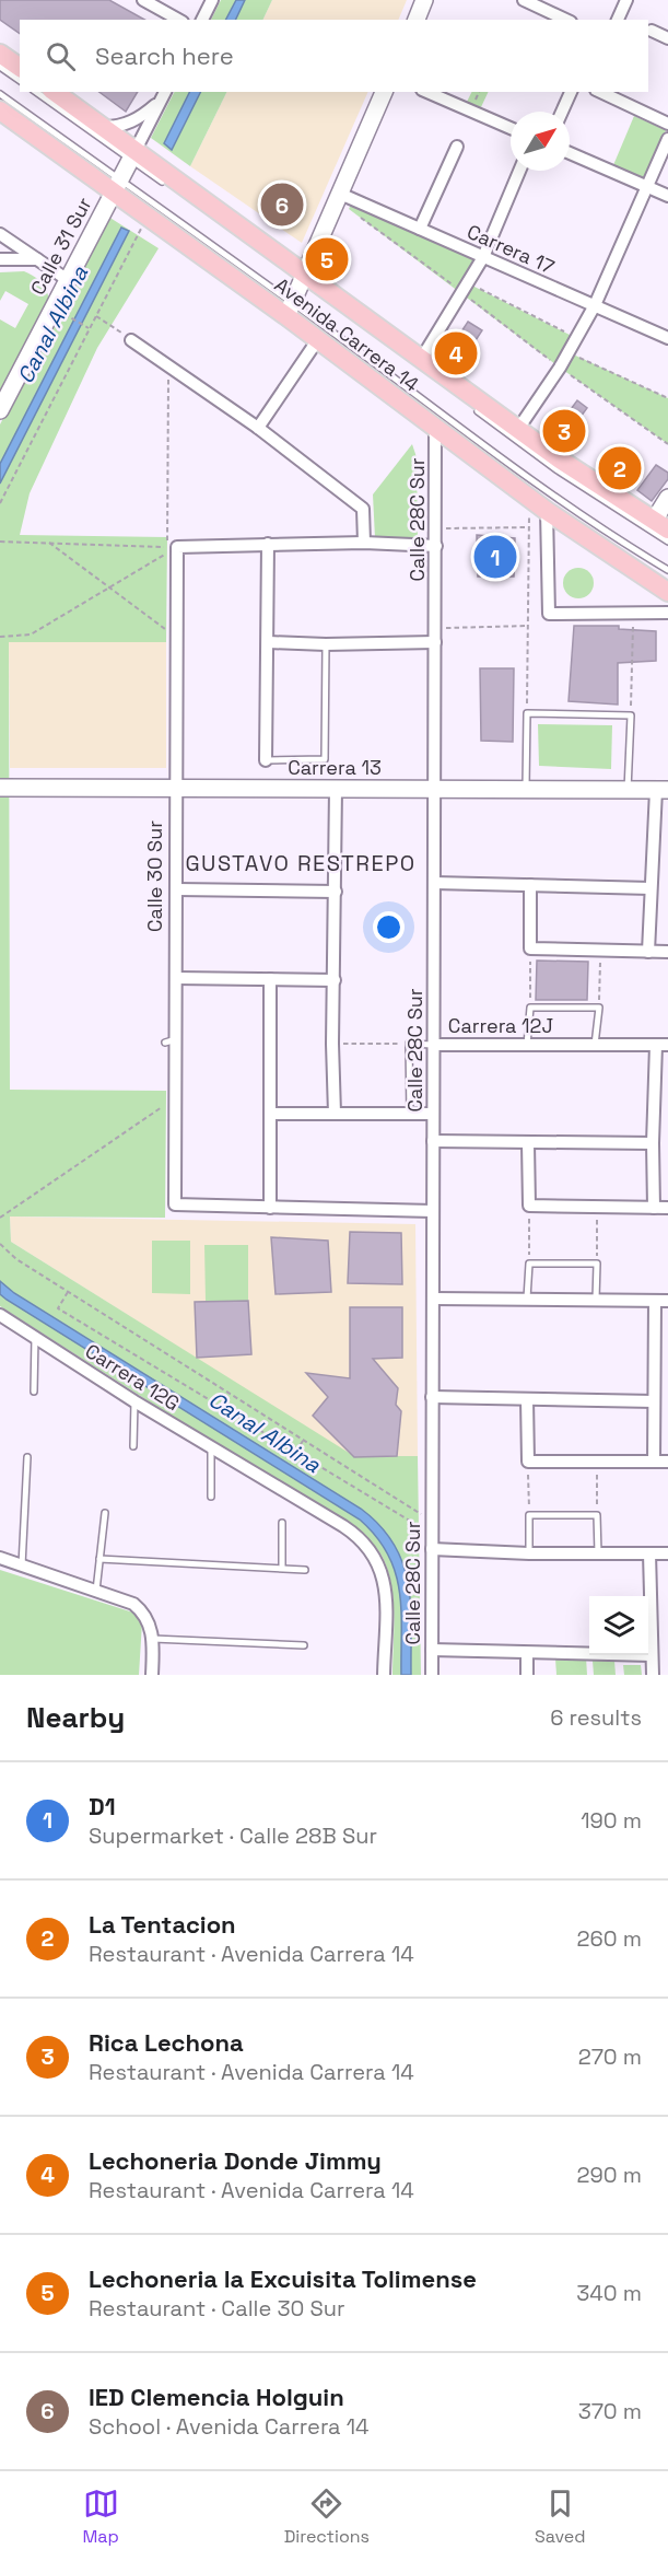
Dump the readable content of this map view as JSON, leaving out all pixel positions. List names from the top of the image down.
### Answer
{
  "streets": {
    "main road": ["Avenida Carrera 14"],
    "street": [
      "Calle 31 Sur",
      "Carrera 17",
      "Calle 28C Sur",
      "Carrera 13",
      "Calle 30 Sur",
      "Carrera 12J",
      "Carrera 12G"
    ]
  },
  "crossings": [
    ["Calle 31 Sur", "Avenida Carrera 14"],
    ["Avenida Carrera 14", "Calle 28C Sur"],
    ["Calle 28C Sur", "Carrera 13"],
    ["Calle 28C Sur", "Carrera 12J"],
    ["Calle 28C Sur", "Carrera 12G"],
    ["Carrera 13", "Calle 30 Sur"]
  ],
  "districts": ["GUSTAVO RESTREPO"],
  "water": ["Canal Albina"],
  "north": "top right",
  "page": {
    "search": "Search here",
    "pins": [
      "6",
      "5",
      "4",
      "3",
      "2",
      "1"
    ],
    "heading": ["Nearby", "6 results"],
    "list": [
      {
        "mark": "1",
        "name": "D1",
        "note": "Supermarket · Calle 28B Sur",
        "value": "190 m"
      },
      {
        "mark": "2",
        "name": "La Tentacion",
        "note": "Restaurant · Avenida Carrera 14",
        "value": "260 m"
      },
      {
        "mark": "3",
        "name": "Rica Lechona",
        "note": "Restaurant · Avenida Carrera 14",
        "value": "270 m"
      },
      {
        "mark": "4",
        "name": "Lechoneria Donde Jimmy",
        "note": "Restaurant · Avenida Carrera 14",
        "value": "290 m"
      },
      {
        "mark": "5",
        "name": "Lechoneria la Excuisita Tolimense",
        "note": "Restaurant · Calle 30 Sur",
        "value": "340 m"
      },
      {
        "mark": "6",
        "name": "IED Clemencia Holguin",
        "note": "School · Avenida Carrera 14",
        "value": "370 m"
      }
    ],
    "nav": ["Map", "Directions", "Saved"]
  }
}
